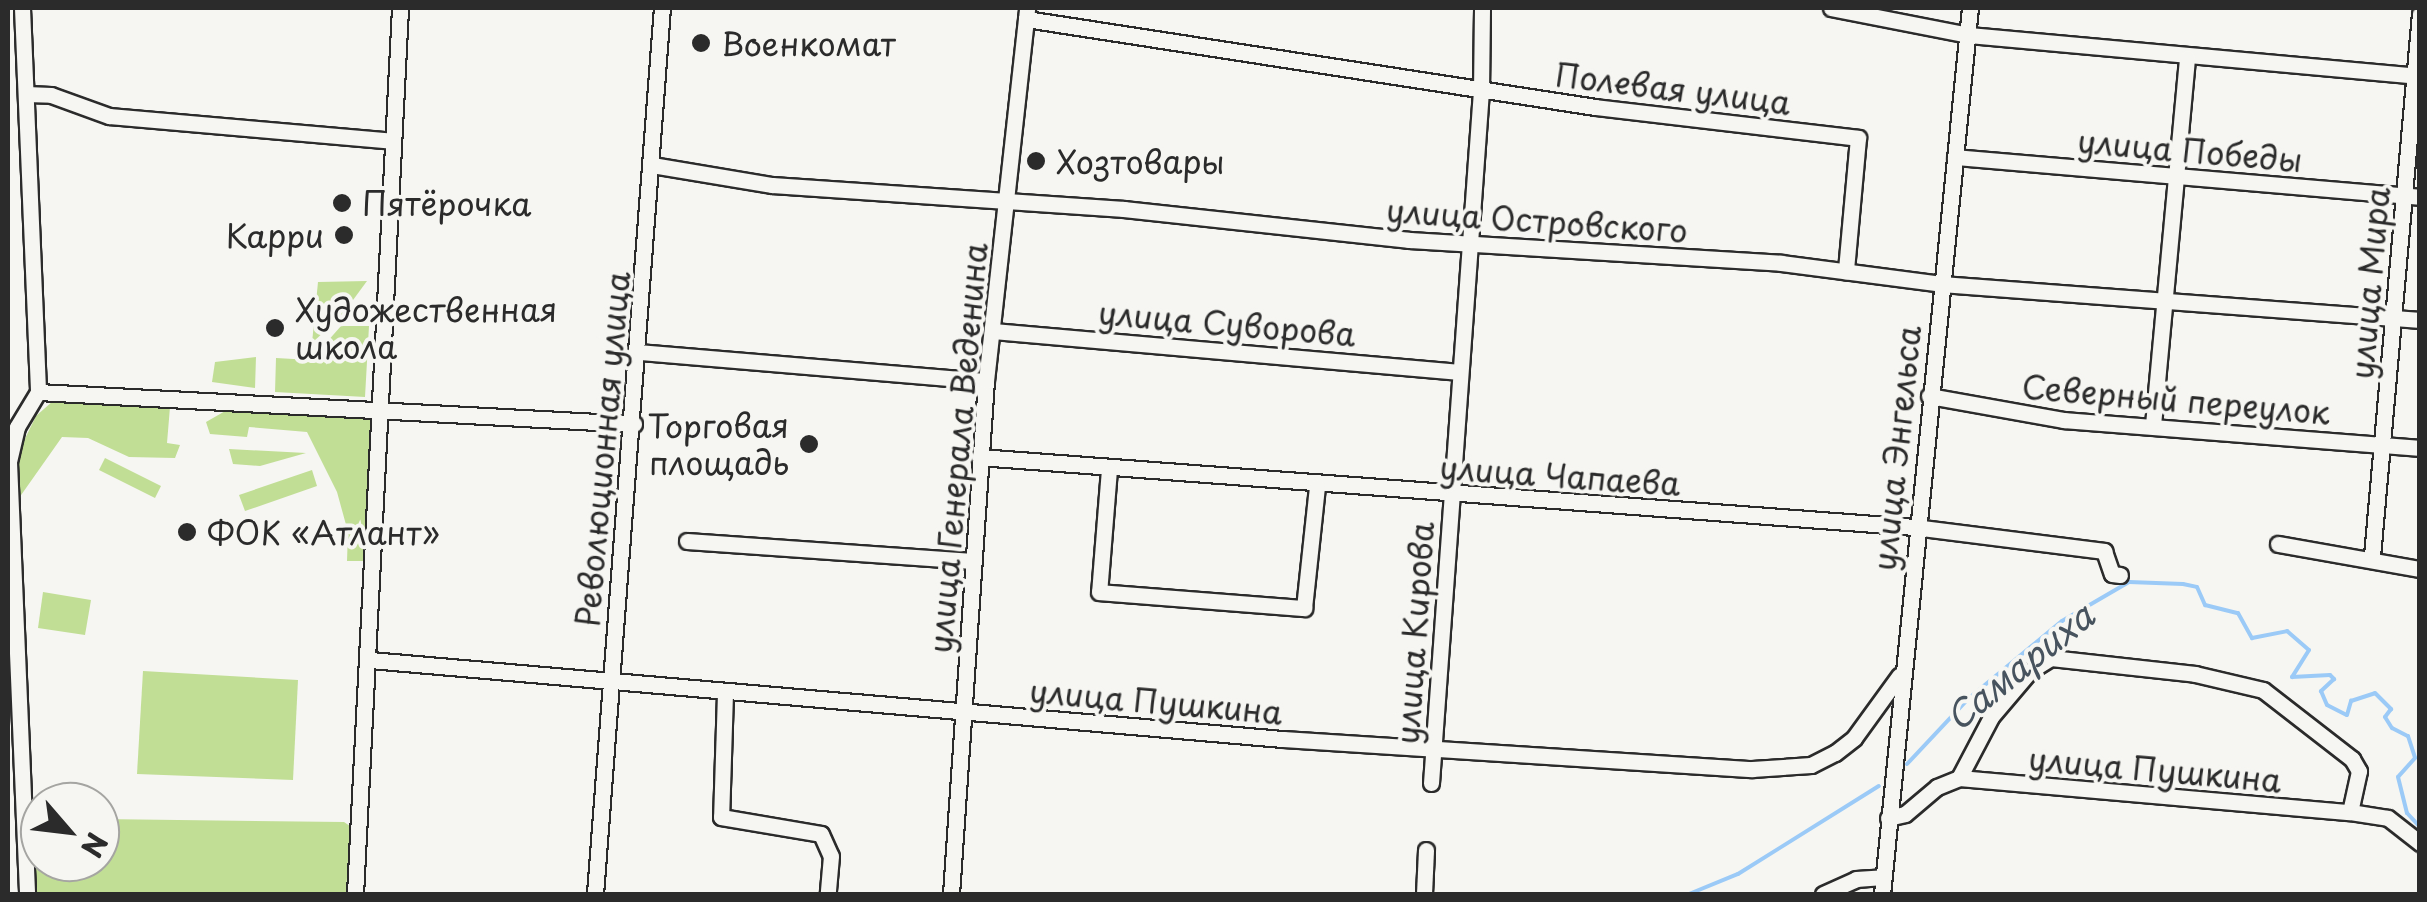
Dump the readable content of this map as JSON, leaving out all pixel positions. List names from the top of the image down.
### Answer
{
  "streets": {
    "street": [
      "Полевая улица",
      "улица Победы",
      "улица Островского",
      "улица Мира",
      "улица Суворова",
      "Северный переулок",
      "улица Генерала Веденина",
      "улица Энгельса",
      "Революционная улица",
      "улица Чапаева",
      "улица Кирова",
      "улица Пушкина"
    ]
  },
  "crossings": [
    ["Полевая улица", "улица Островского"],
    ["Полевая улица", "улица Генерала Веденина"],
    ["Полевая улица", "улица Кирова"],
    ["улица Победы", "улица Мира"],
    ["улица Победы", "улица Энгельса"],
    ["улица Островского", "улица Мира"],
    ["улица Островского", "улица Генерала Веденина"],
    ["улица Островского", "улица Энгельса"],
    ["улица Островского", "Революционная улица"],
    ["улица Островского", "улица Кирова"],
    ["улица Мира", "Северный переулок"],
    ["улица Суворова", "улица Генерала Веденина"],
    ["улица Суворова", "улица Кирова"],
    ["Северный переулок", "улица Энгельса"],
    ["улица Генерала Веденина", "улица Чапаева"],
    ["улица Генерала Веденина", "улица Пушкина"],
    ["улица Энгельса", "улица Чапаева"],
    ["улица Энгельса", "улица Пушкина"],
    ["Революционная улица", "улица Пушкина"],
    ["улица Чапаева", "улица Кирова"],
    ["улица Кирова", "улица Пушкина"]
  ],
  "water": ["Самариха"],
  "places": [
    "Военкомат",
    "Хозтовары",
    "Пятёрочка",
    "Карри",
    "Художественная школа",
    "Торговая площадь",
    "ФОК «Атлант»"
  ],
  "north": "bottom right"
}
